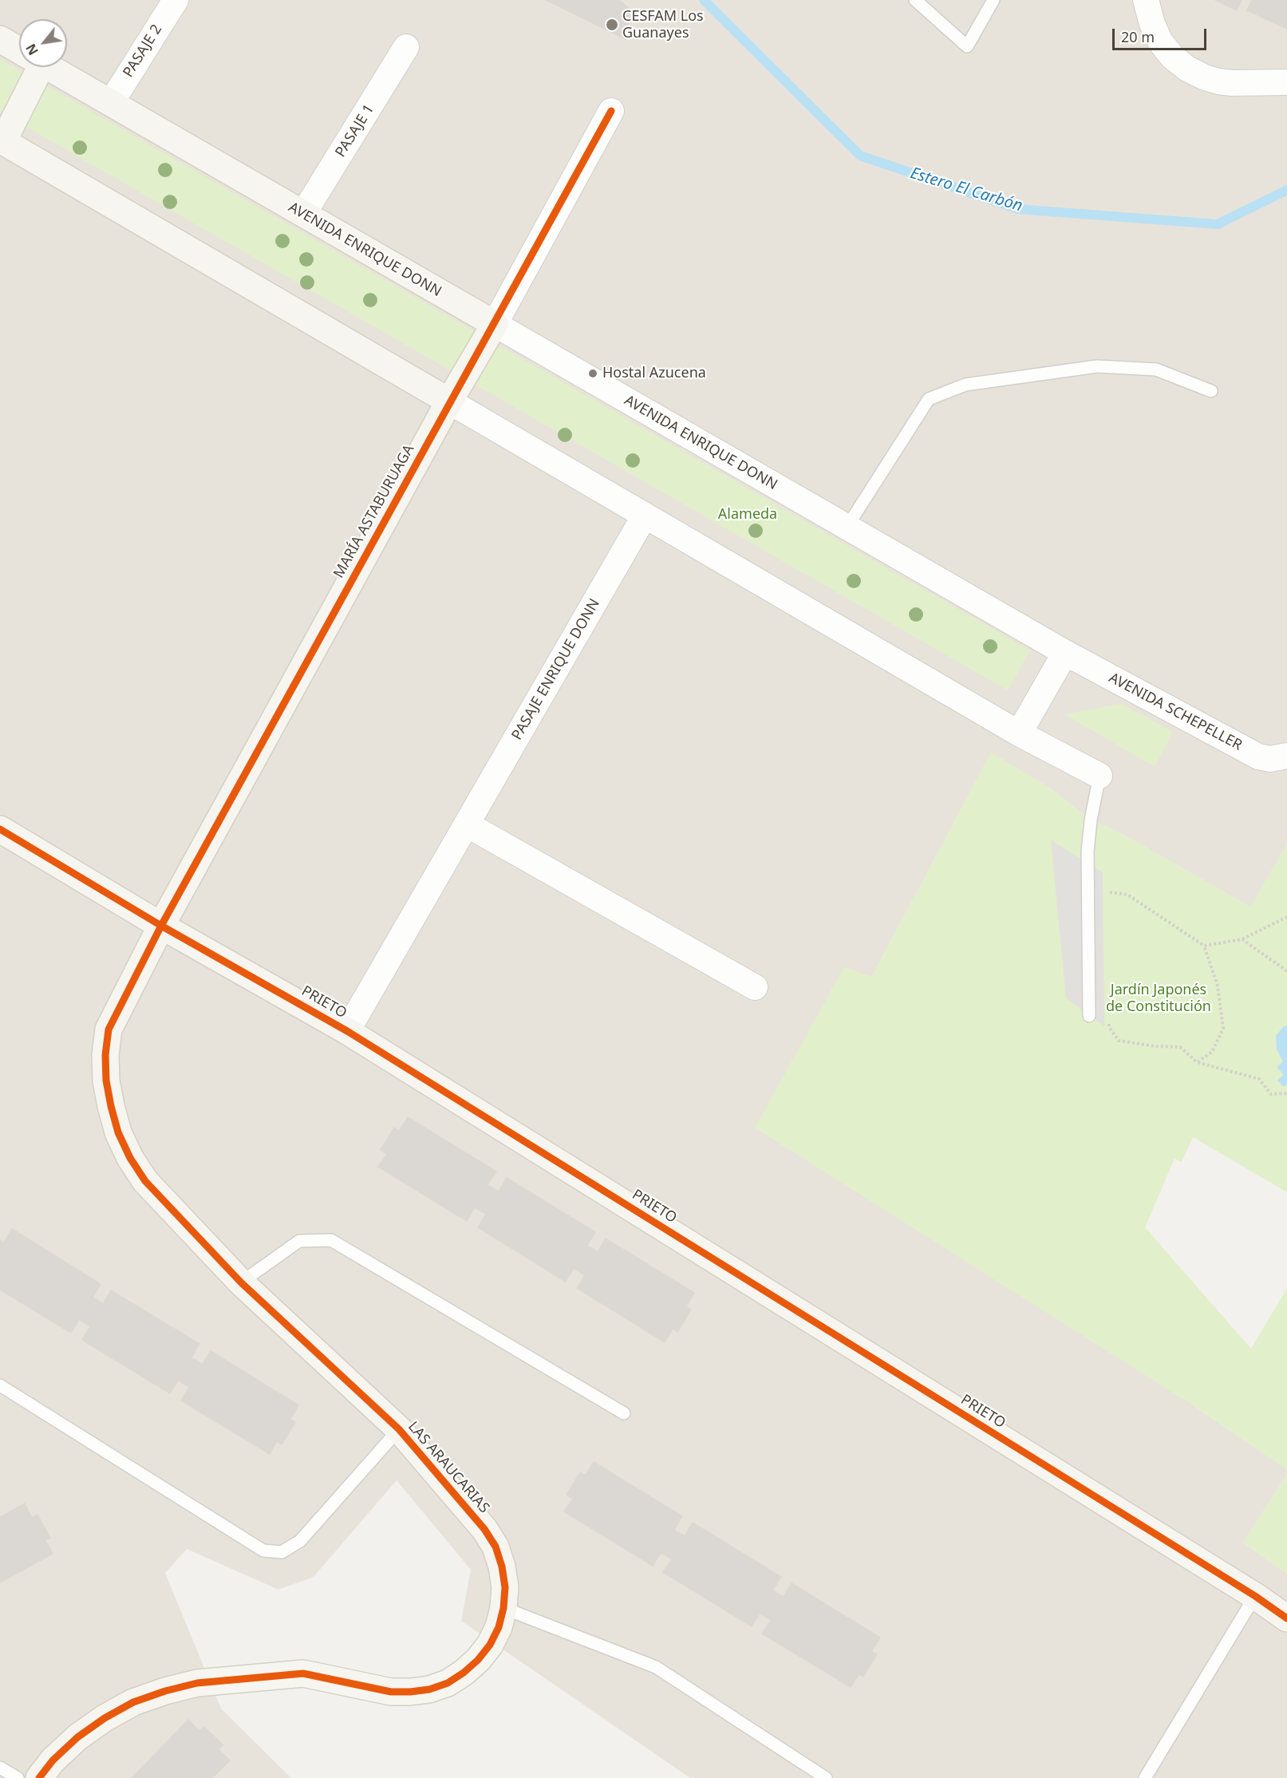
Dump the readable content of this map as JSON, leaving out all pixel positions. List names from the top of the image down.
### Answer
{
  "streets": {
    "street": [
      "PASAJE 2",
      "PASAJE 1",
      "AVENIDA ENRIQUE DONN",
      "MARÍA ASTABURUAGA",
      "PASAJE ENRIQUE DONN",
      "AVENIDA SCHEPELLER",
      "PRIETO",
      "LAS ARAUCARIAS"
    ]
  },
  "crossings": [
    ["PASAJE 2", "AVENIDA ENRIQUE DONN"],
    ["PASAJE 1", "AVENIDA ENRIQUE DONN"],
    ["AVENIDA ENRIQUE DONN", "MARÍA ASTABURUAGA"],
    ["AVENIDA ENRIQUE DONN", "AVENIDA SCHEPELLER"],
    ["MARÍA ASTABURUAGA", "PRIETO"],
    ["MARÍA ASTABURUAGA", "LAS ARAUCARIAS"],
    ["PASAJE ENRIQUE DONN", "PRIETO"],
    ["PRIETO", "LAS ARAUCARIAS"]
  ],
  "water": ["Estero El Carbón"],
  "parks": ["Alameda", "Jardín Japonés de Constitución"],
  "places": ["CESFAM Los Guanayes", "Hostal Azucena"],
  "scale_bar": "20 m",
  "north": "bottom left"
}
